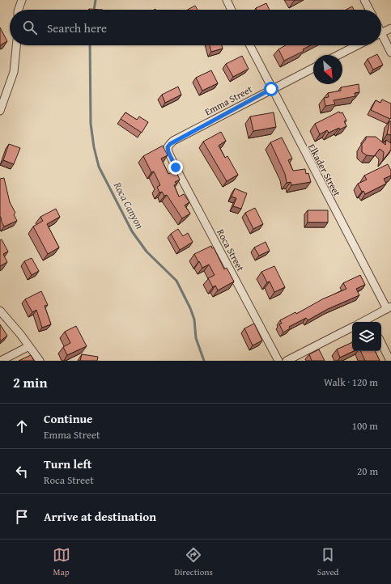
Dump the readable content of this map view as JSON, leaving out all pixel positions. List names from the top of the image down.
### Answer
{
  "streets": {
    "street": ["Emma Street", "Elkader Street", "Roca Street"]
  },
  "crossings": [
    ["Emma Street", "Elkader Street"],
    ["Emma Street", "Roca Street"]
  ],
  "water": ["Roca Canyon"],
  "north": "bottom right",
  "page": {
    "search": "Search here",
    "heading": ["2 min", "Walk · 120 m"],
    "list": [
      ["Continue", "Emma Street", "100 m"],
      ["Turn left", "Roca Street", "20 m"],
      "Arrive at destination"
    ],
    "nav": ["Map", "Directions", "Saved"]
  }
}
